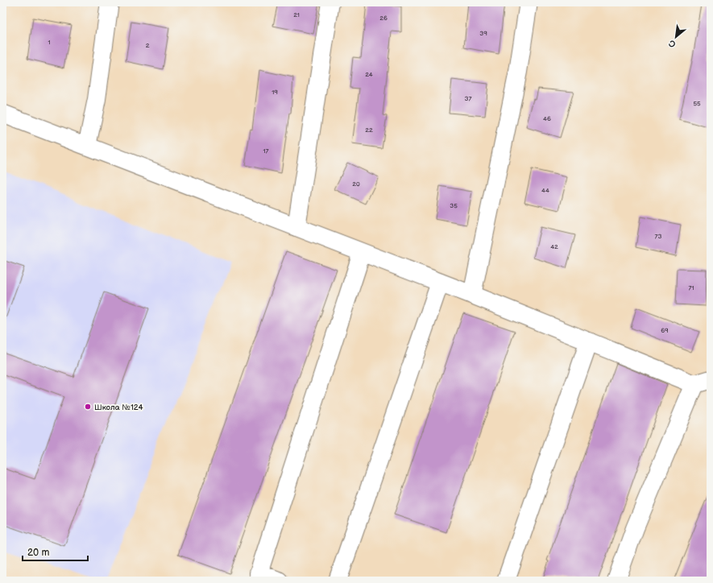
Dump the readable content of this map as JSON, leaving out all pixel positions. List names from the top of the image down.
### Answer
{
  "places": ["Школа №124"],
  "house_numbers": [
    "21",
    "26",
    "39",
    "1",
    "2",
    "24",
    "19",
    "37",
    "55",
    "46",
    "22",
    "17",
    "20",
    "44",
    "35",
    "73",
    "42",
    "71",
    "69"
  ],
  "scale_bar": "20 m",
  "north": "bottom left"
}
